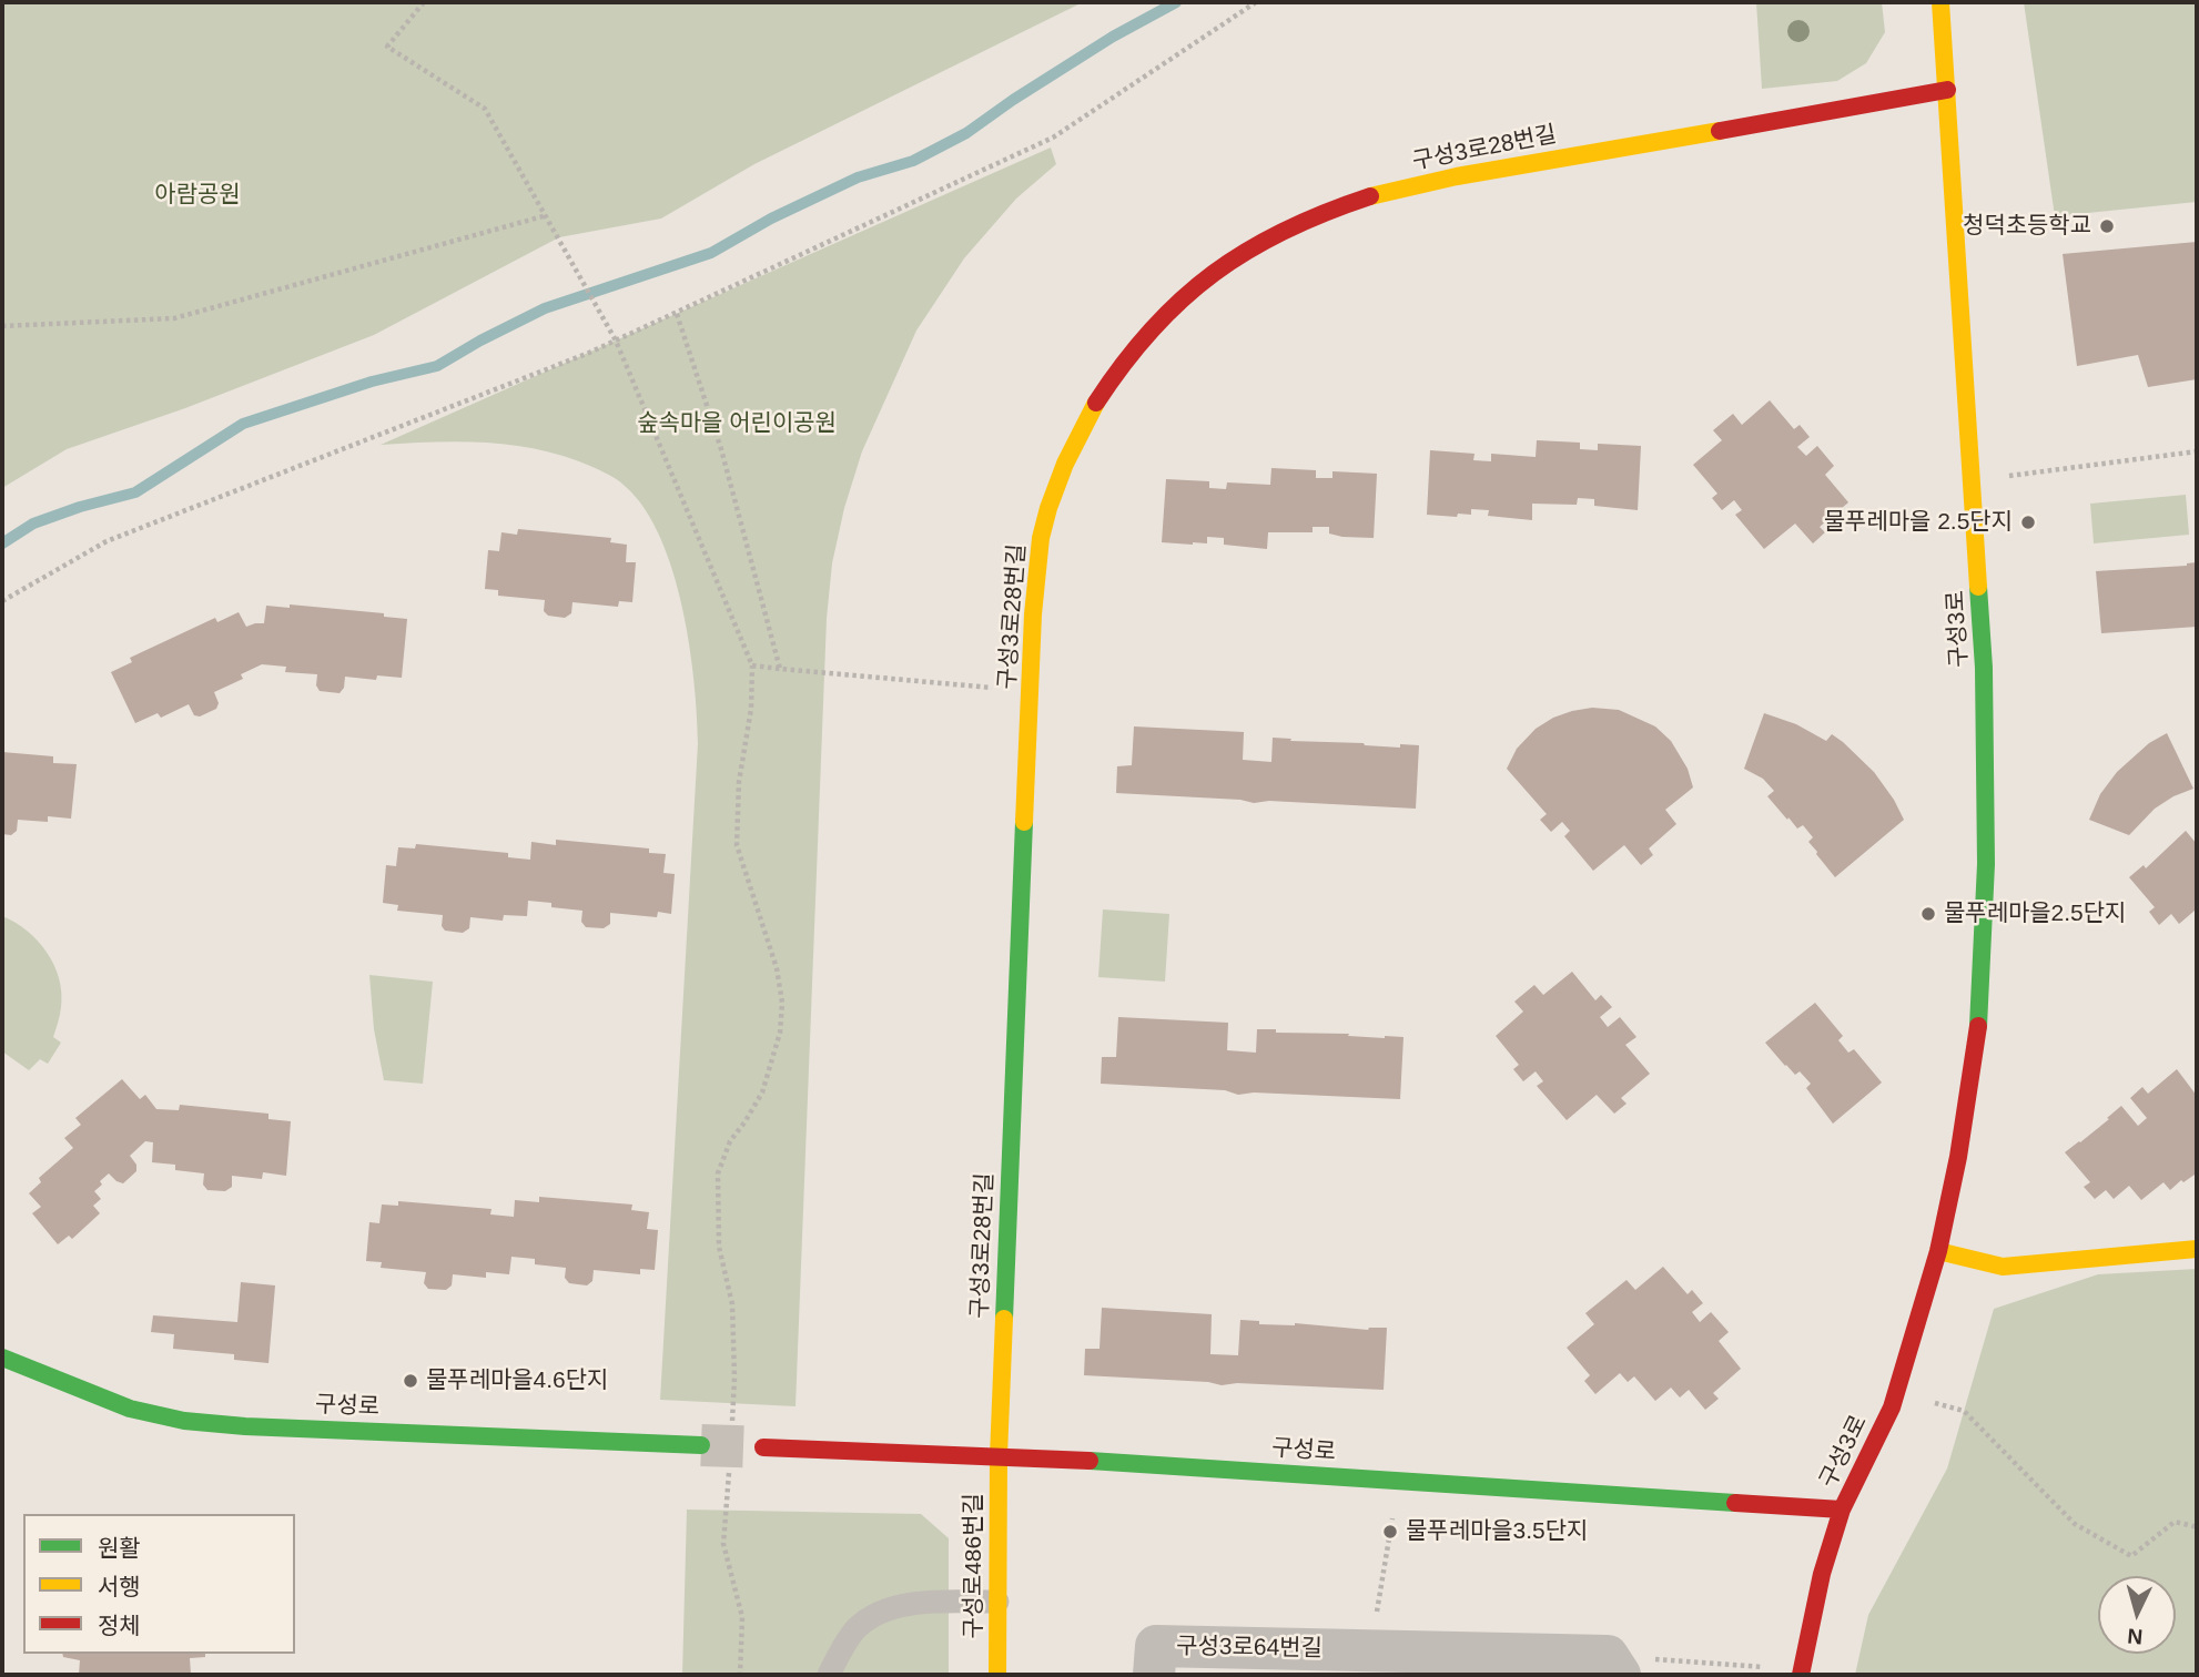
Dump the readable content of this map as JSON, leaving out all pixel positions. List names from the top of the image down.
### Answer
{
  "streets": {
    "street": [
      "구성3로28번길",
      "구성3로",
      "구성로",
      "구성로486번길",
      "구성3로64번길"
    ]
  },
  "crossings": [
    ["구성3로28번길", "구성3로"],
    ["구성3로28번길", "구성로"],
    ["구성3로28번길", "구성로486번길"],
    ["구성3로", "구성로"],
    ["구성로", "구성로486번길"]
  ],
  "parks": ["아람공원", "숲속마을 어린이공원"],
  "places": [
    "청덕초등학교",
    "물푸레마을 2.5단지",
    "물푸레마을2.5단지",
    "물푸레마을4.6단지",
    "물푸레마을3.5단지"
  ],
  "legend": ["원활", "서행", "정체"],
  "north": "bottom"
}
